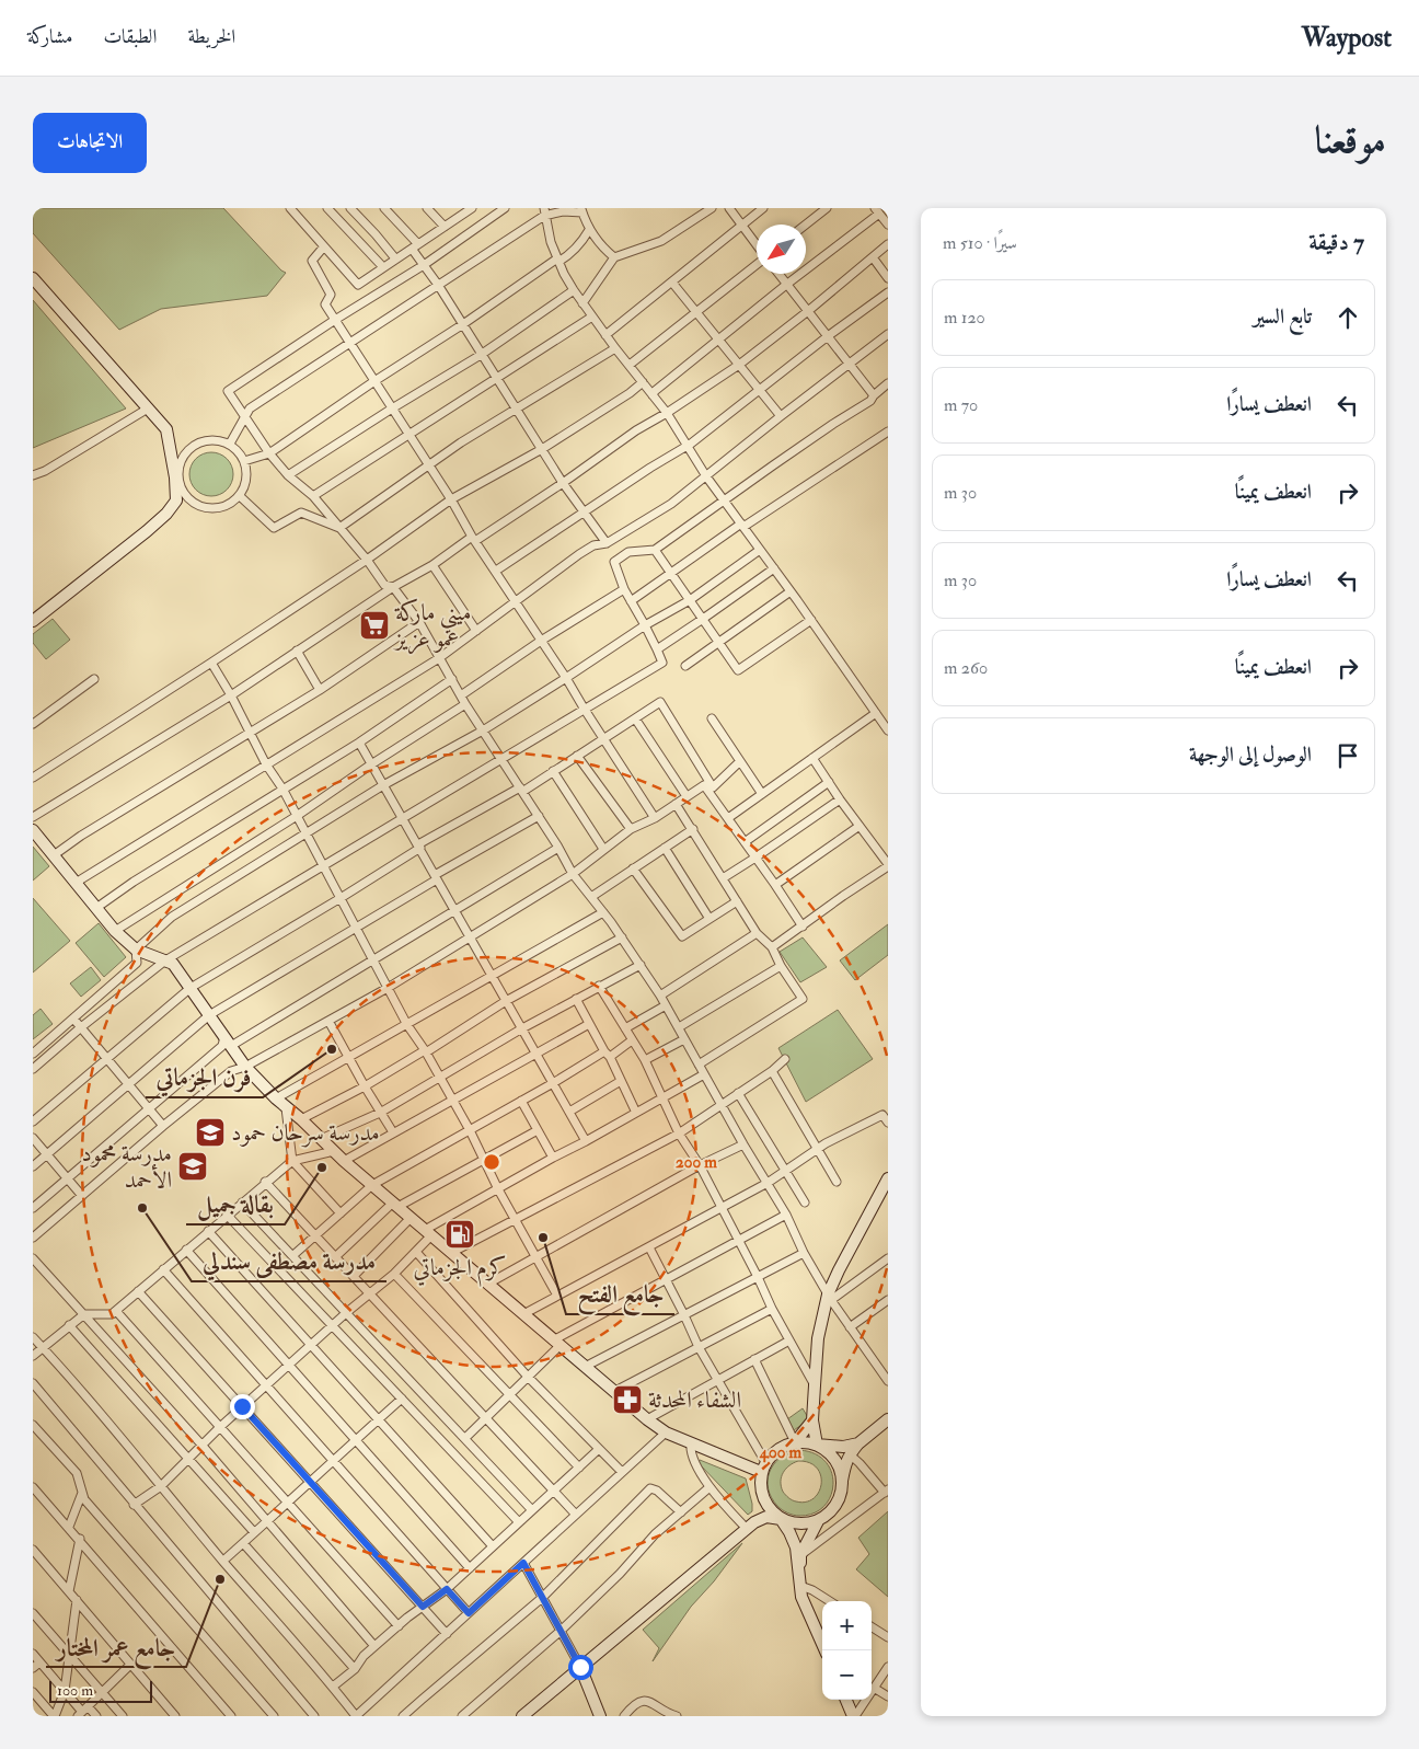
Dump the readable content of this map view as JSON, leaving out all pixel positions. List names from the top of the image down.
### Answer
{
  "places": {
    "supermarket": ["ميني ماركة عمو عزيز"],
    "other": [
      "فرن الجزماتي",
      "بقالة جميل",
      "مدرسة مصطفى سندلي",
      "جامع الفتح",
      "جامع عمر المختار"
    ],
    "school or university": ["مدرسة سرحان حمود", "مدرسة محمود الأحمد"],
    "fuel station": ["كرم الجزماتي"],
    "pharmacy": ["الشفاء المحدثة"]
  },
  "scale_bar": "100 m",
  "north": "bottom left",
  "page": {
    "header": "Waypost",
    "nav": ["الخريطة", "الطبقات", "مشاركة"],
    "title": "موقعنا",
    "buttons": "الاتجاهات",
    "heading": ["7 دقيقة", "سيرًا · 510 m"],
    "list": [
      ["تابع السير", "120 m"],
      ["انعطف يسارًا", "70 m"],
      ["انعطف يمينًا", "30 m"],
      ["انعطف يسارًا", "30 m"],
      ["انعطف يمينًا", "260 m"],
      "الوصول إلى الوجهة"
    ],
    "map_buttons": ["+", "−"],
    "scale": "100 m"
  },
  "rings": ["200 m", "400 m"]
}
